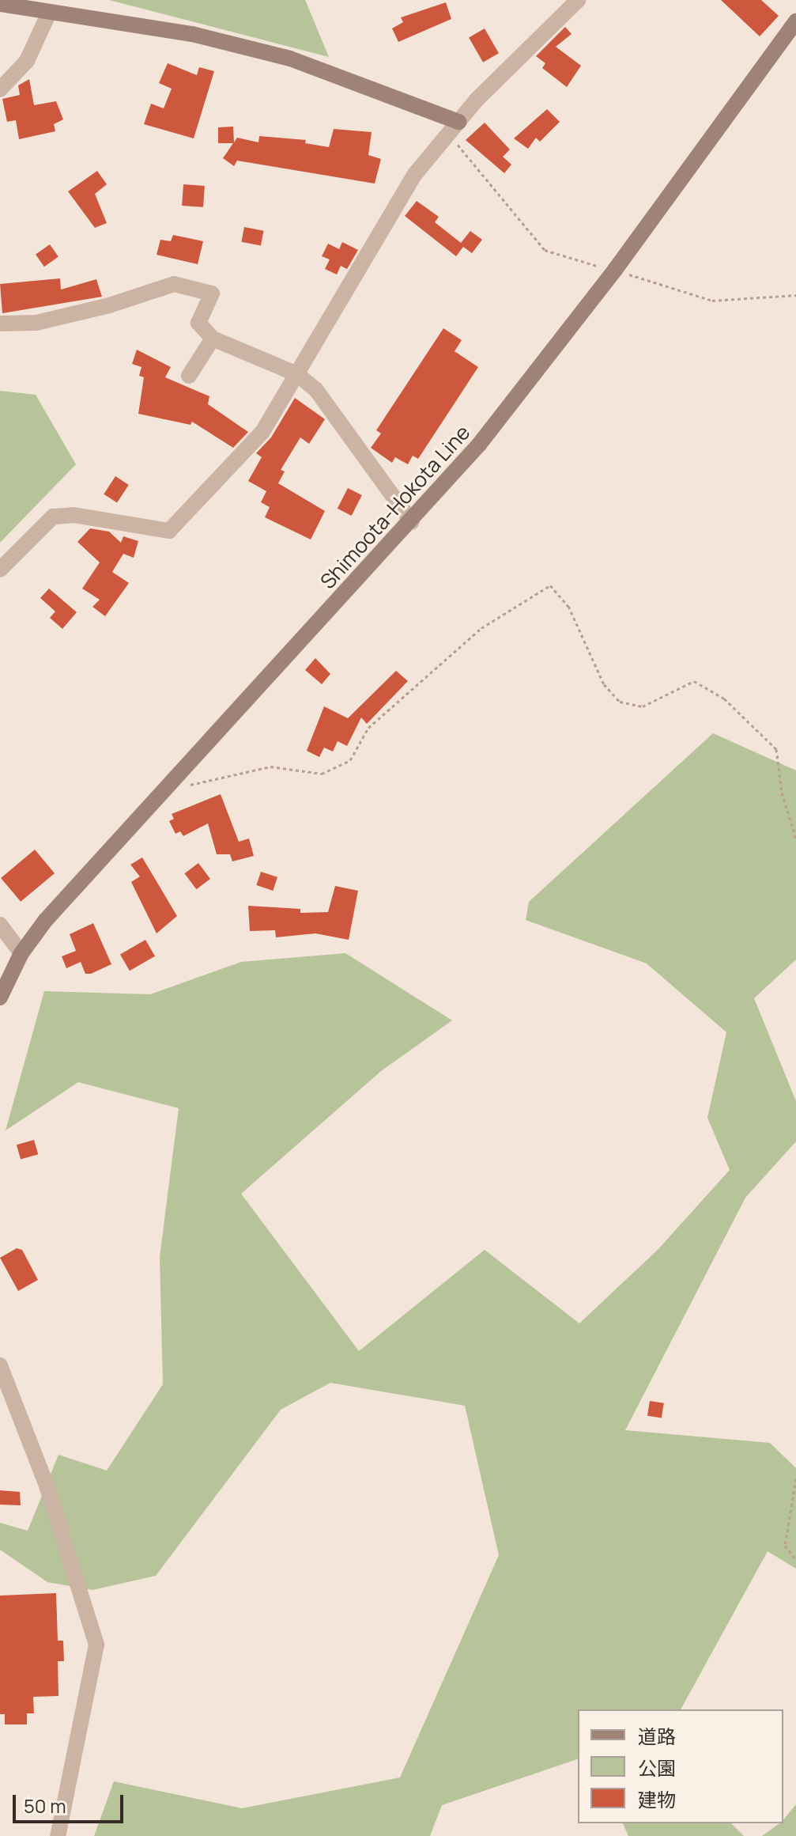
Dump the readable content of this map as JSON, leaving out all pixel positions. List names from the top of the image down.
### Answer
{
  "streets": {
    "main road": ["Shimoota-Hokota Line"]
  },
  "legend": ["道路", "公園", "建物"],
  "scale_bar": "50 m"
}
